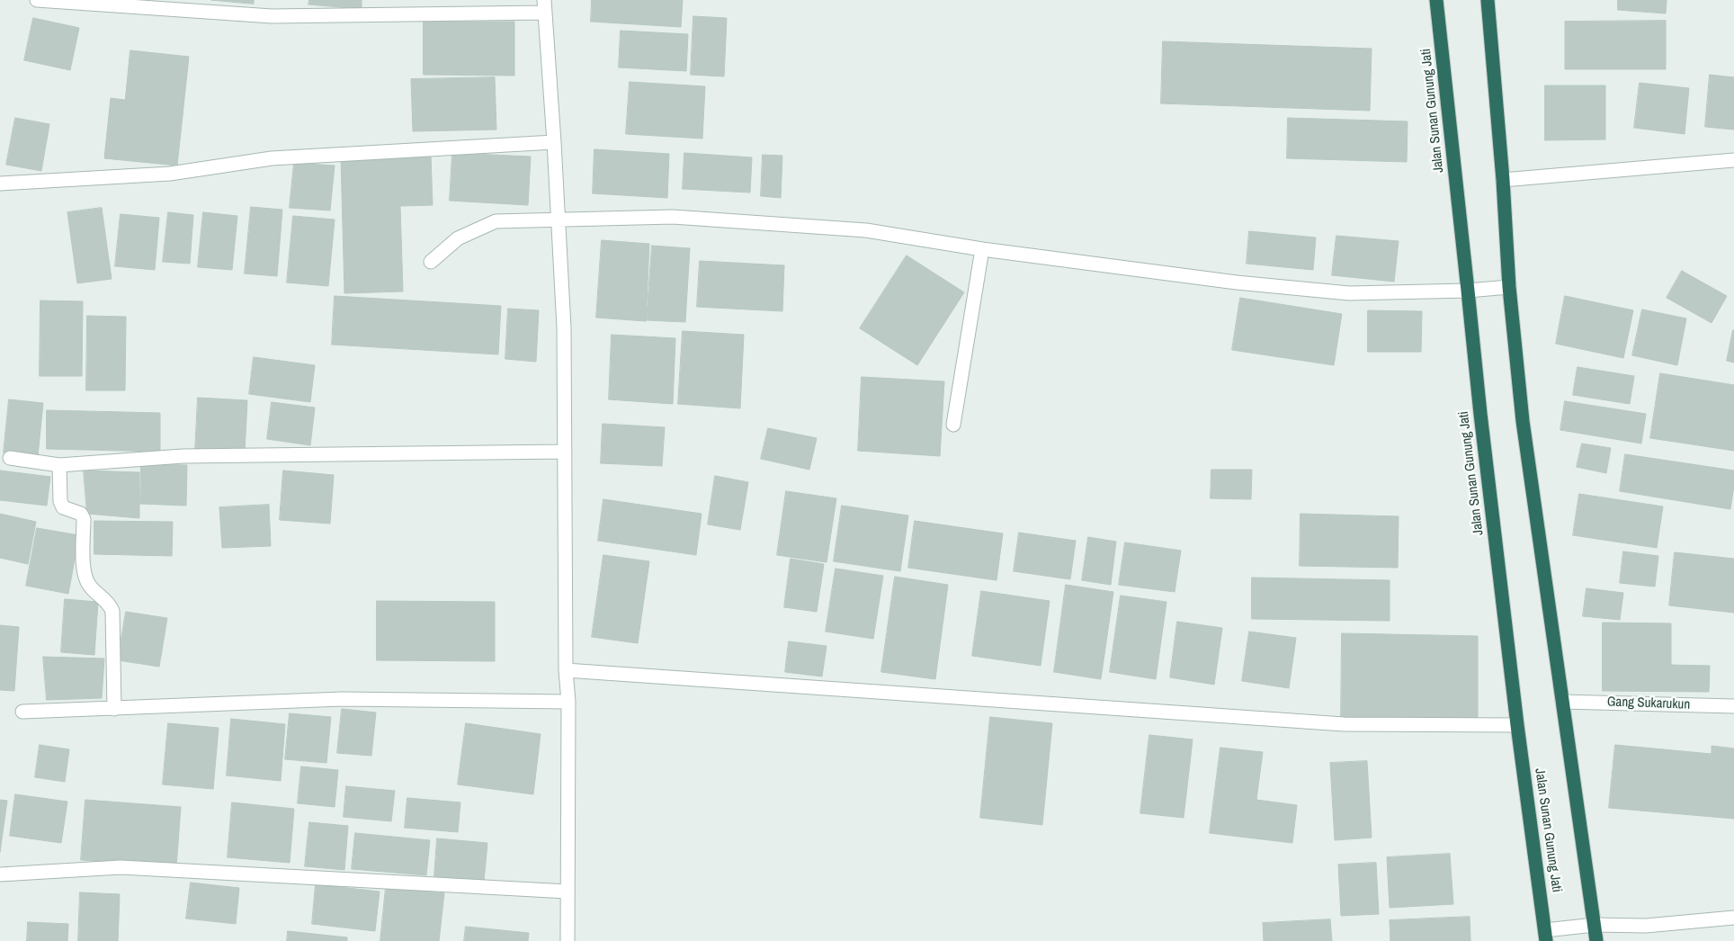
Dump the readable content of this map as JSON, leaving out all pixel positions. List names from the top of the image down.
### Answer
{
  "streets": {
    "highway": ["Jalan Sunan Gunung Jati"],
    "street": ["Gang Sukarukun"]
  }
}
